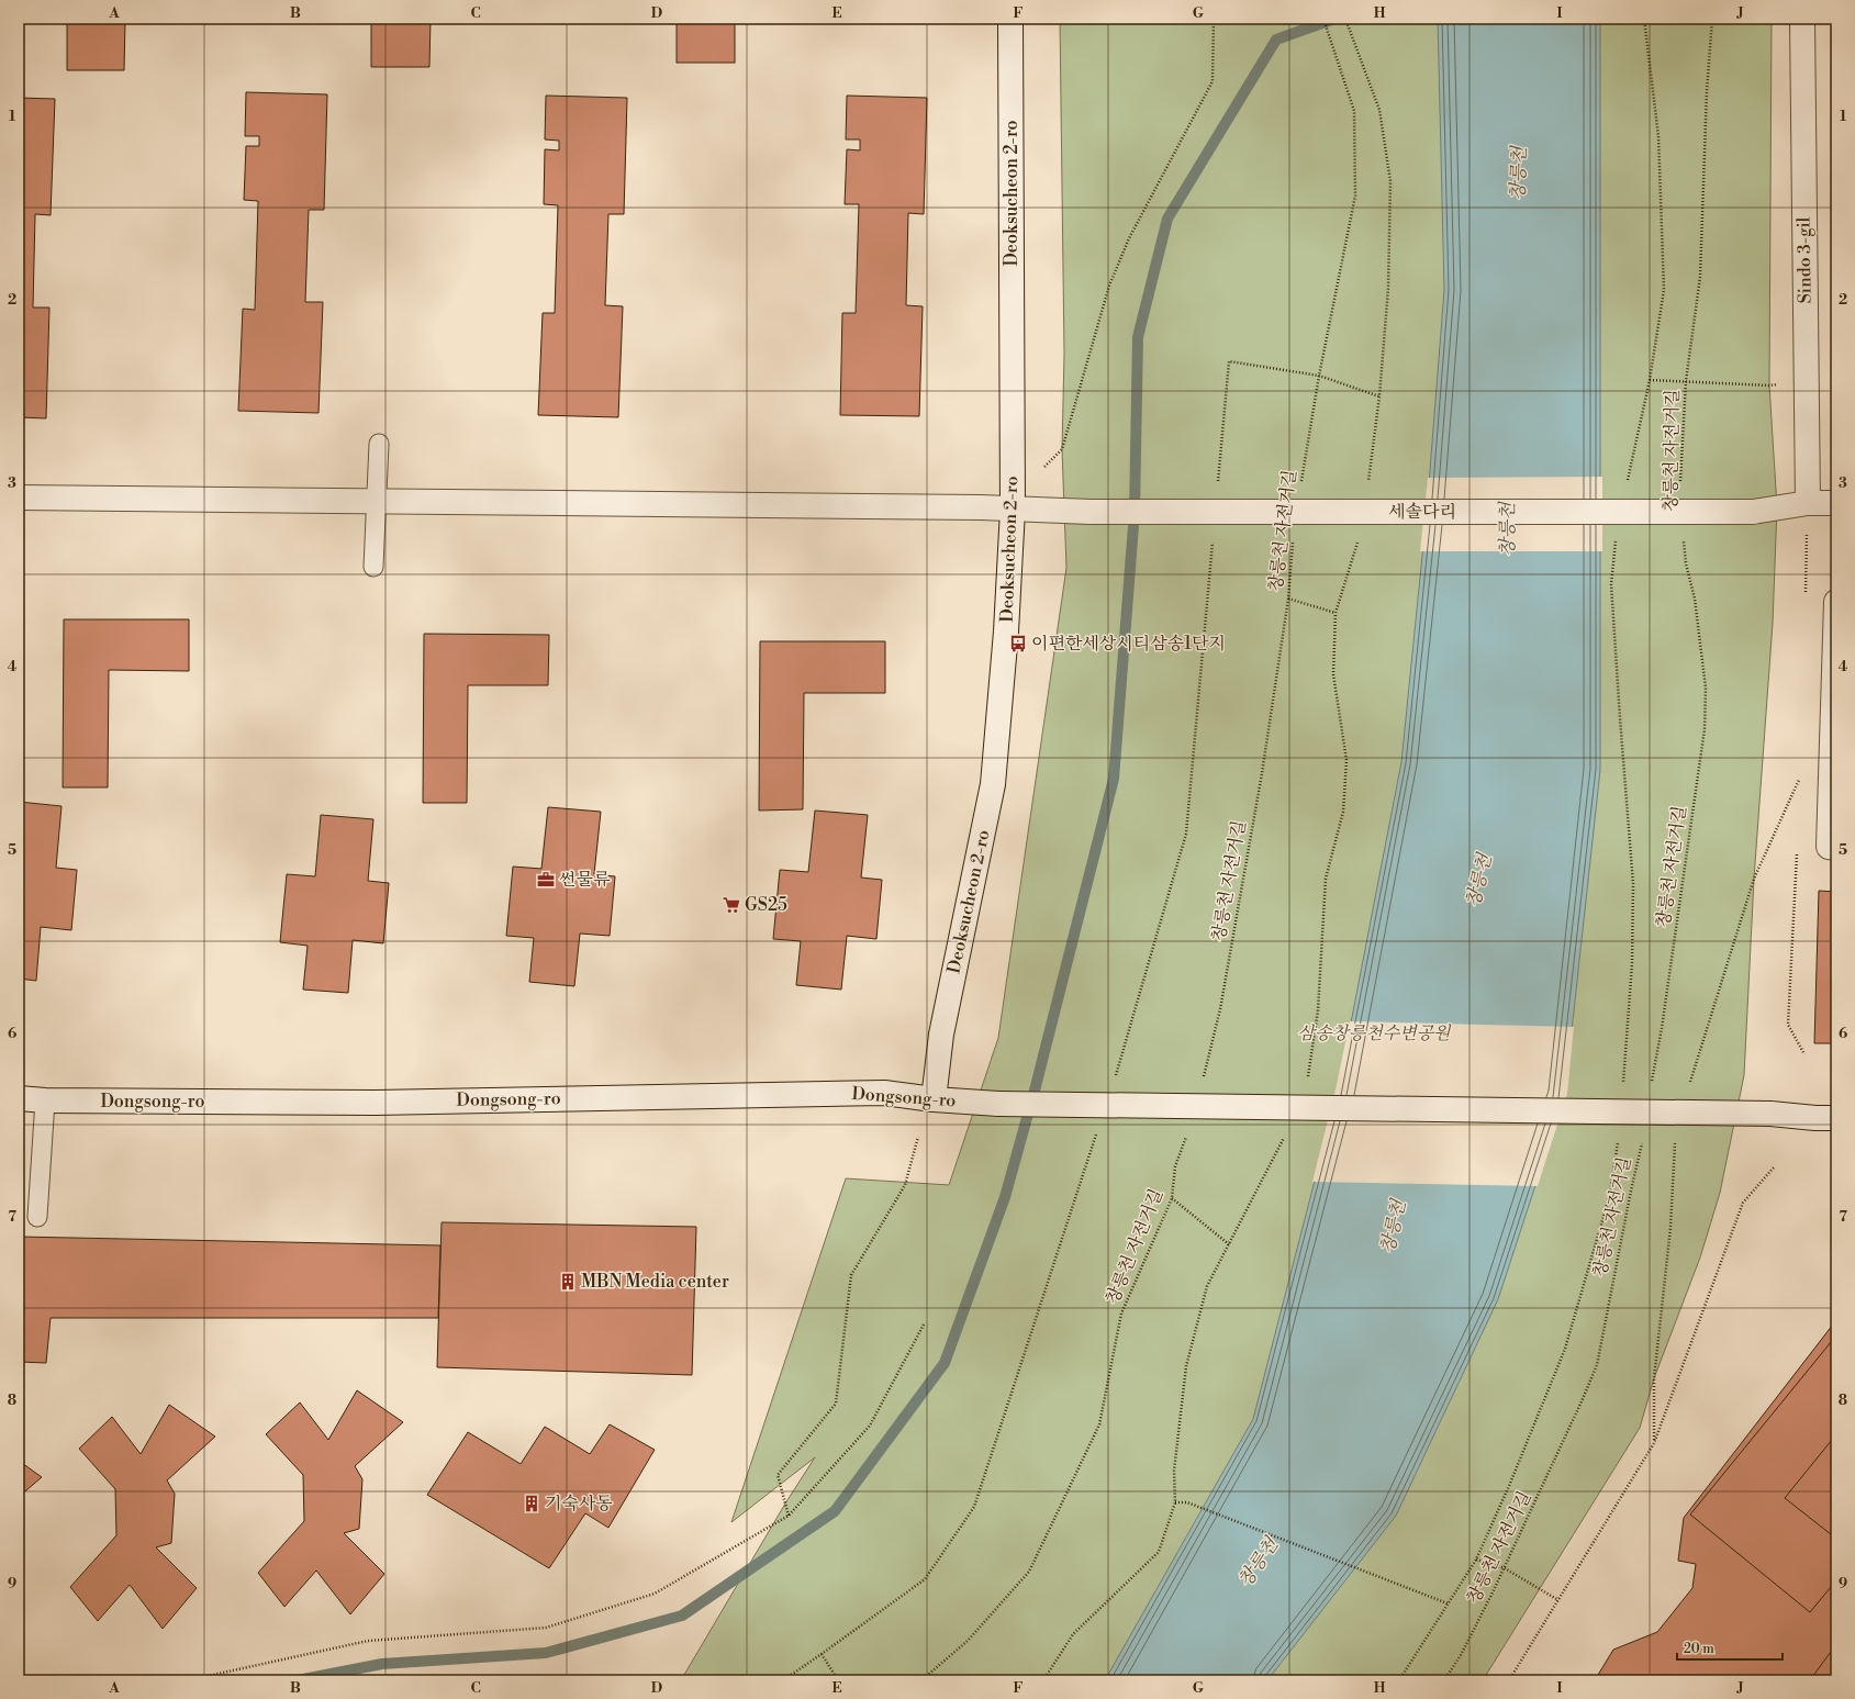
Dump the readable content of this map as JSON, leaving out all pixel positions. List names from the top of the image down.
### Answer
{
  "streets": {
    "street": [
      "Deoksucheon 2-ro",
      "Sindo 3-gil",
      "세솔다리",
      "Dongsong-ro"
    ],
    "path": ["창릉천 자전거길"]
  },
  "crossings": [
    ["Deoksucheon 2-ro", "세솔다리"],
    ["Deoksucheon 2-ro", "Dongsong-ro"],
    ["Sindo 3-gil", "세솔다리"]
  ],
  "water": ["창릉천"],
  "parks": ["삼송창릉천수변공원"],
  "places": {
    "bus stop": ["이편한세상시티삼송1단지"],
    "office": ["썬물류"],
    "supermarket": ["GS25"],
    "building": ["MBN Media center", "기숙사동"]
  },
  "scale_bar": "20 m",
  "grid": {
    "columns": [
      "A",
      "B",
      "C",
      "D",
      "E",
      "F",
      "G",
      "H",
      "I",
      "J"
    ],
    "rows": [
      "1",
      "2",
      "3",
      "4",
      "5",
      "6",
      "7",
      "8",
      "9"
    ]
  }
}
